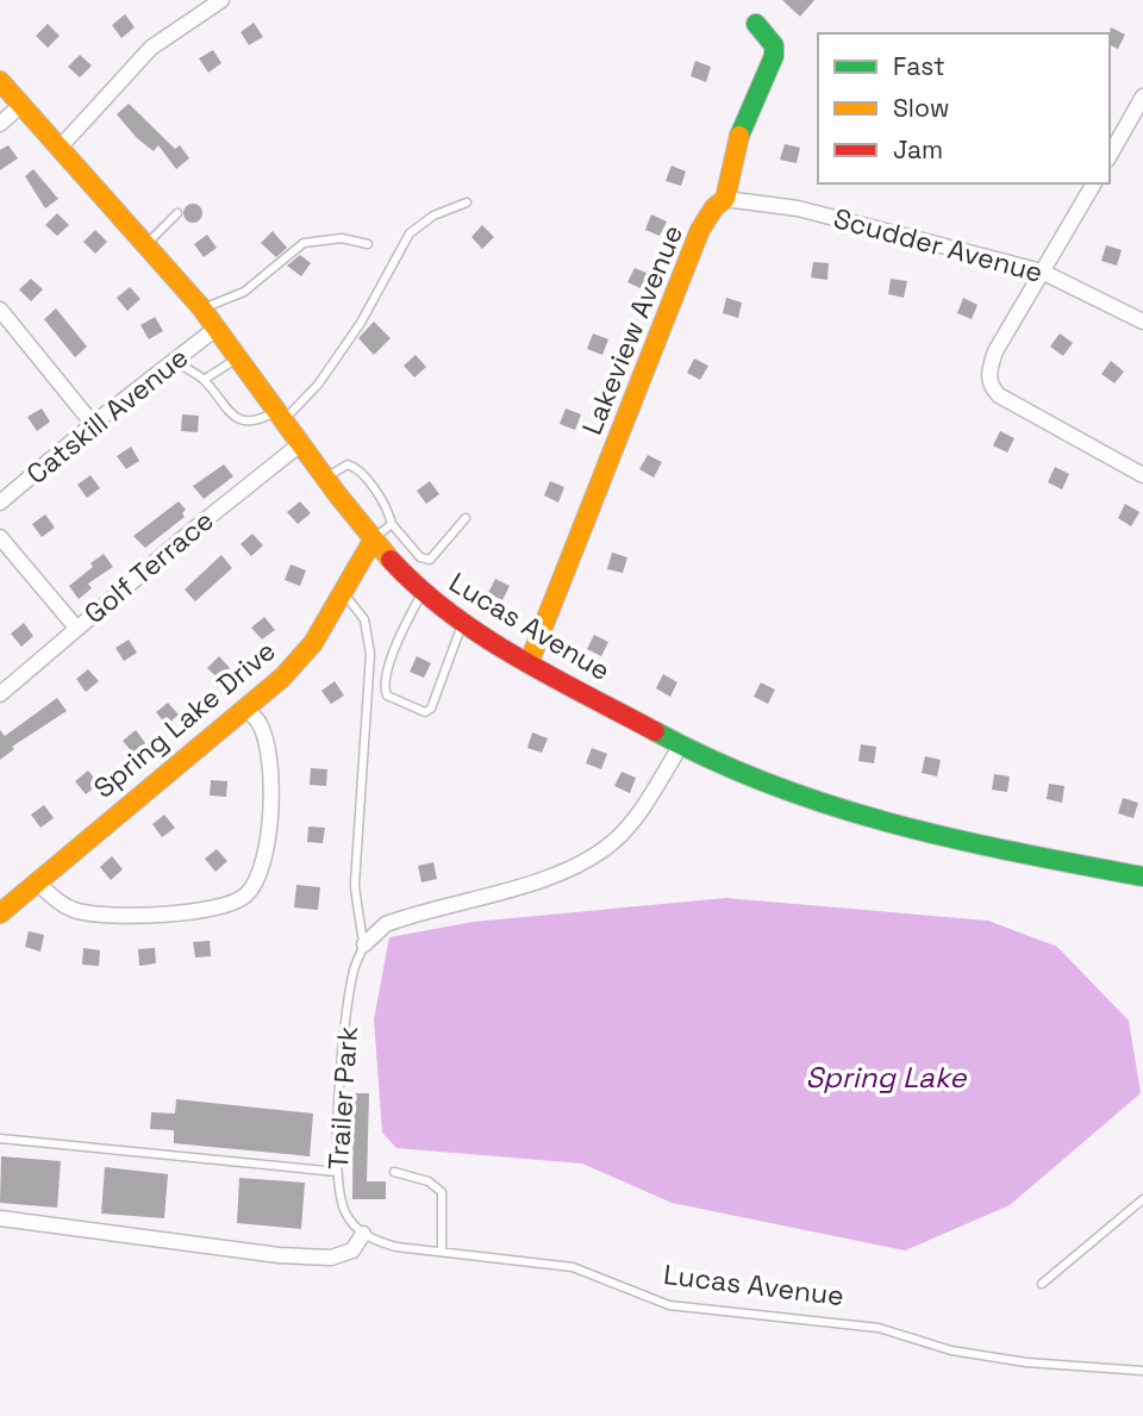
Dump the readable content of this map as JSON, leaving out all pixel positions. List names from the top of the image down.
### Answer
{
  "streets": {
    "street": [
      "Scudder Avenue",
      "Lakeview Avenue",
      "Catskill Avenue",
      "Golf Terrace",
      "Lucas Avenue",
      "Spring Lake Drive"
    ],
    "lane": ["Trailer Park"]
  },
  "crossings": [
    ["Scudder Avenue", "Lakeview Avenue"],
    ["Lakeview Avenue", "Lucas Avenue"],
    ["Catskill Avenue", "Lucas Avenue"],
    ["Golf Terrace", "Lucas Avenue"],
    ["Lucas Avenue", "Spring Lake Drive"],
    ["Lucas Avenue", "Trailer Park"],
    ["Spring Lake Drive", "Trailer Park"]
  ],
  "water": ["Spring Lake"],
  "legend": ["Fast", "Slow", "Jam"]
}
